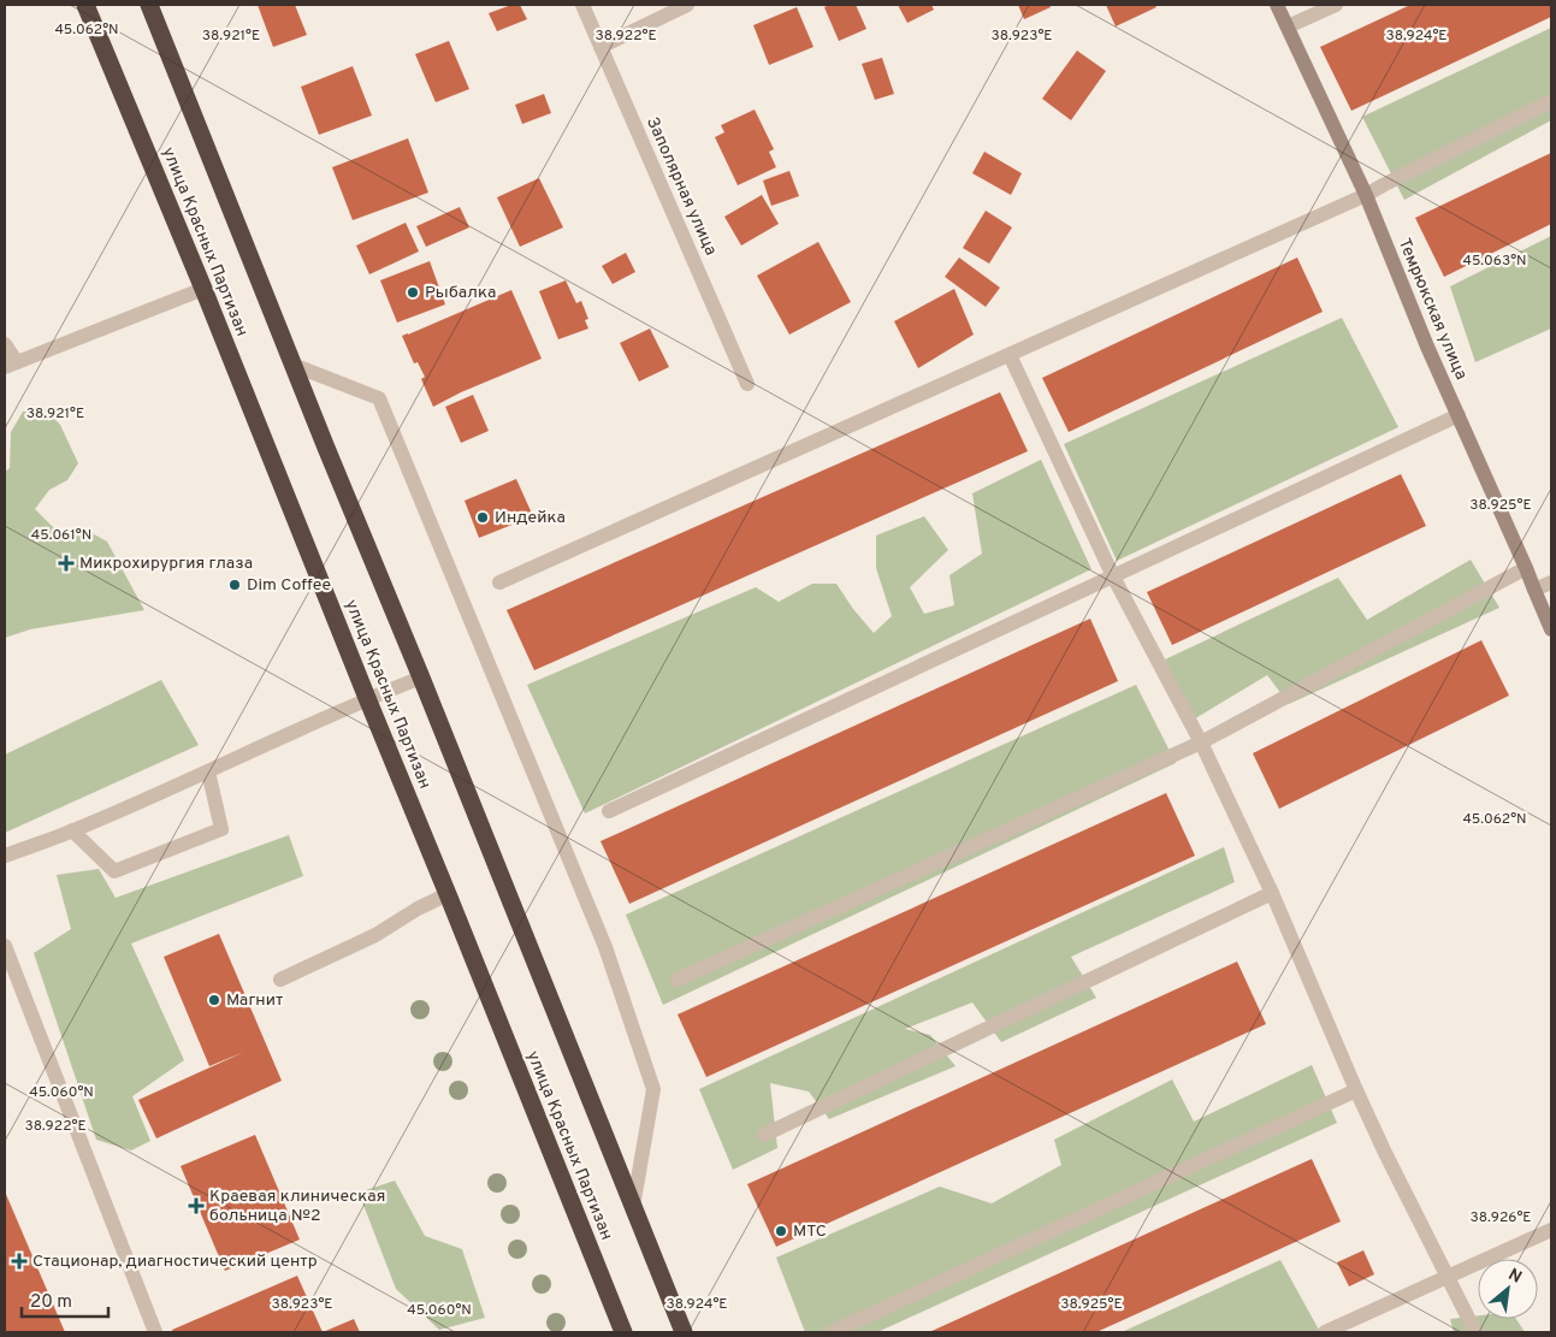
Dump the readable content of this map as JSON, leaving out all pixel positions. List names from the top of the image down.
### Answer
{
  "streets": {
    "highway": ["улица Красных Партизан"],
    "street": ["Заполярная улица", "Темрюкская улица"]
  },
  "places": {
    "other": [
      "Рыбалка",
      "Индейка",
      "Dim Coffee",
      "Магнит",
      "МТС"
    ],
    "health": ["Микрохирургия глаза", "Краевая клиническая больница №2", "Стационар, диагностический центр"]
  },
  "scale_bar": "20 m",
  "north": "top right",
  "coordinates": [
    "45.062°N",
    "38.921°E",
    "38.922°E",
    "38.923°E",
    "38.924°E",
    "45.063°N",
    "38.925°E",
    "45.061°N",
    "45.060°N",
    "38.926°E"
  ]
}
